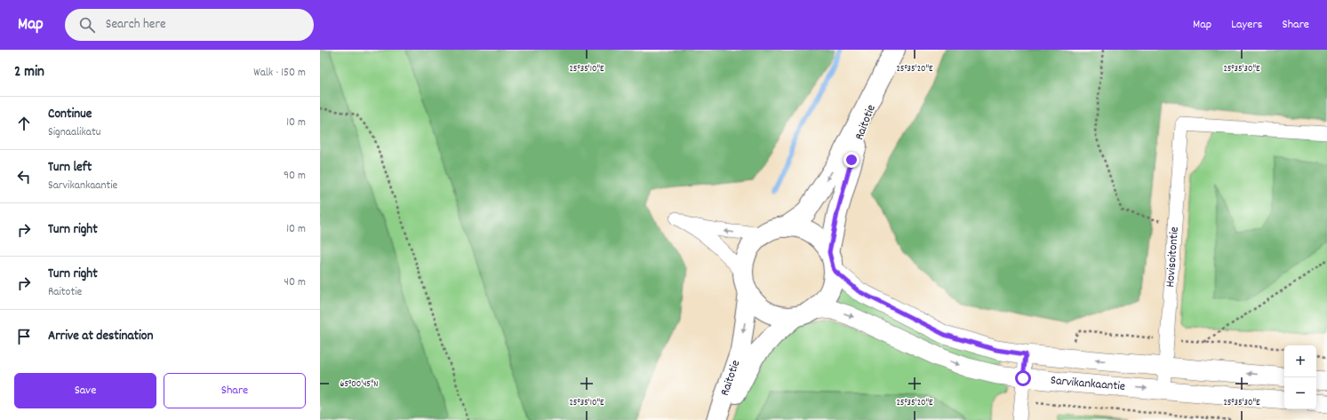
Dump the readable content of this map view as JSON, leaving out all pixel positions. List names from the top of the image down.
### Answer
{
  "streets": {
    "main road": ["Raitotie"],
    "street": ["Hovisoitontie", "Sarvikankaantie"]
  },
  "crossings": [
    ["Raitotie", "Sarvikankaantie"],
    ["Hovisoitontie", "Sarvikankaantie"]
  ],
  "page": {
    "header": "Map",
    "search": "Search here",
    "nav": ["Map", "Layers", "Share"],
    "heading": ["2 min", "Walk · 150 m"],
    "list": [
      ["Continue", "Signaalikatu", "10 m"],
      ["Turn left", "Sarvikankaantie", "90 m"],
      ["Turn right", "10 m"],
      ["Turn right", "Raitotie", "40 m"],
      "Arrive at destination"
    ],
    "map_buttons": ["+", "−"],
    "buttons": ["Save", "Share"]
  },
  "coordinates": [
    "25°35'10\"E",
    "25°35'20\"E",
    "25°35'30\"E",
    "65°00'45\"N"
  ]
}
